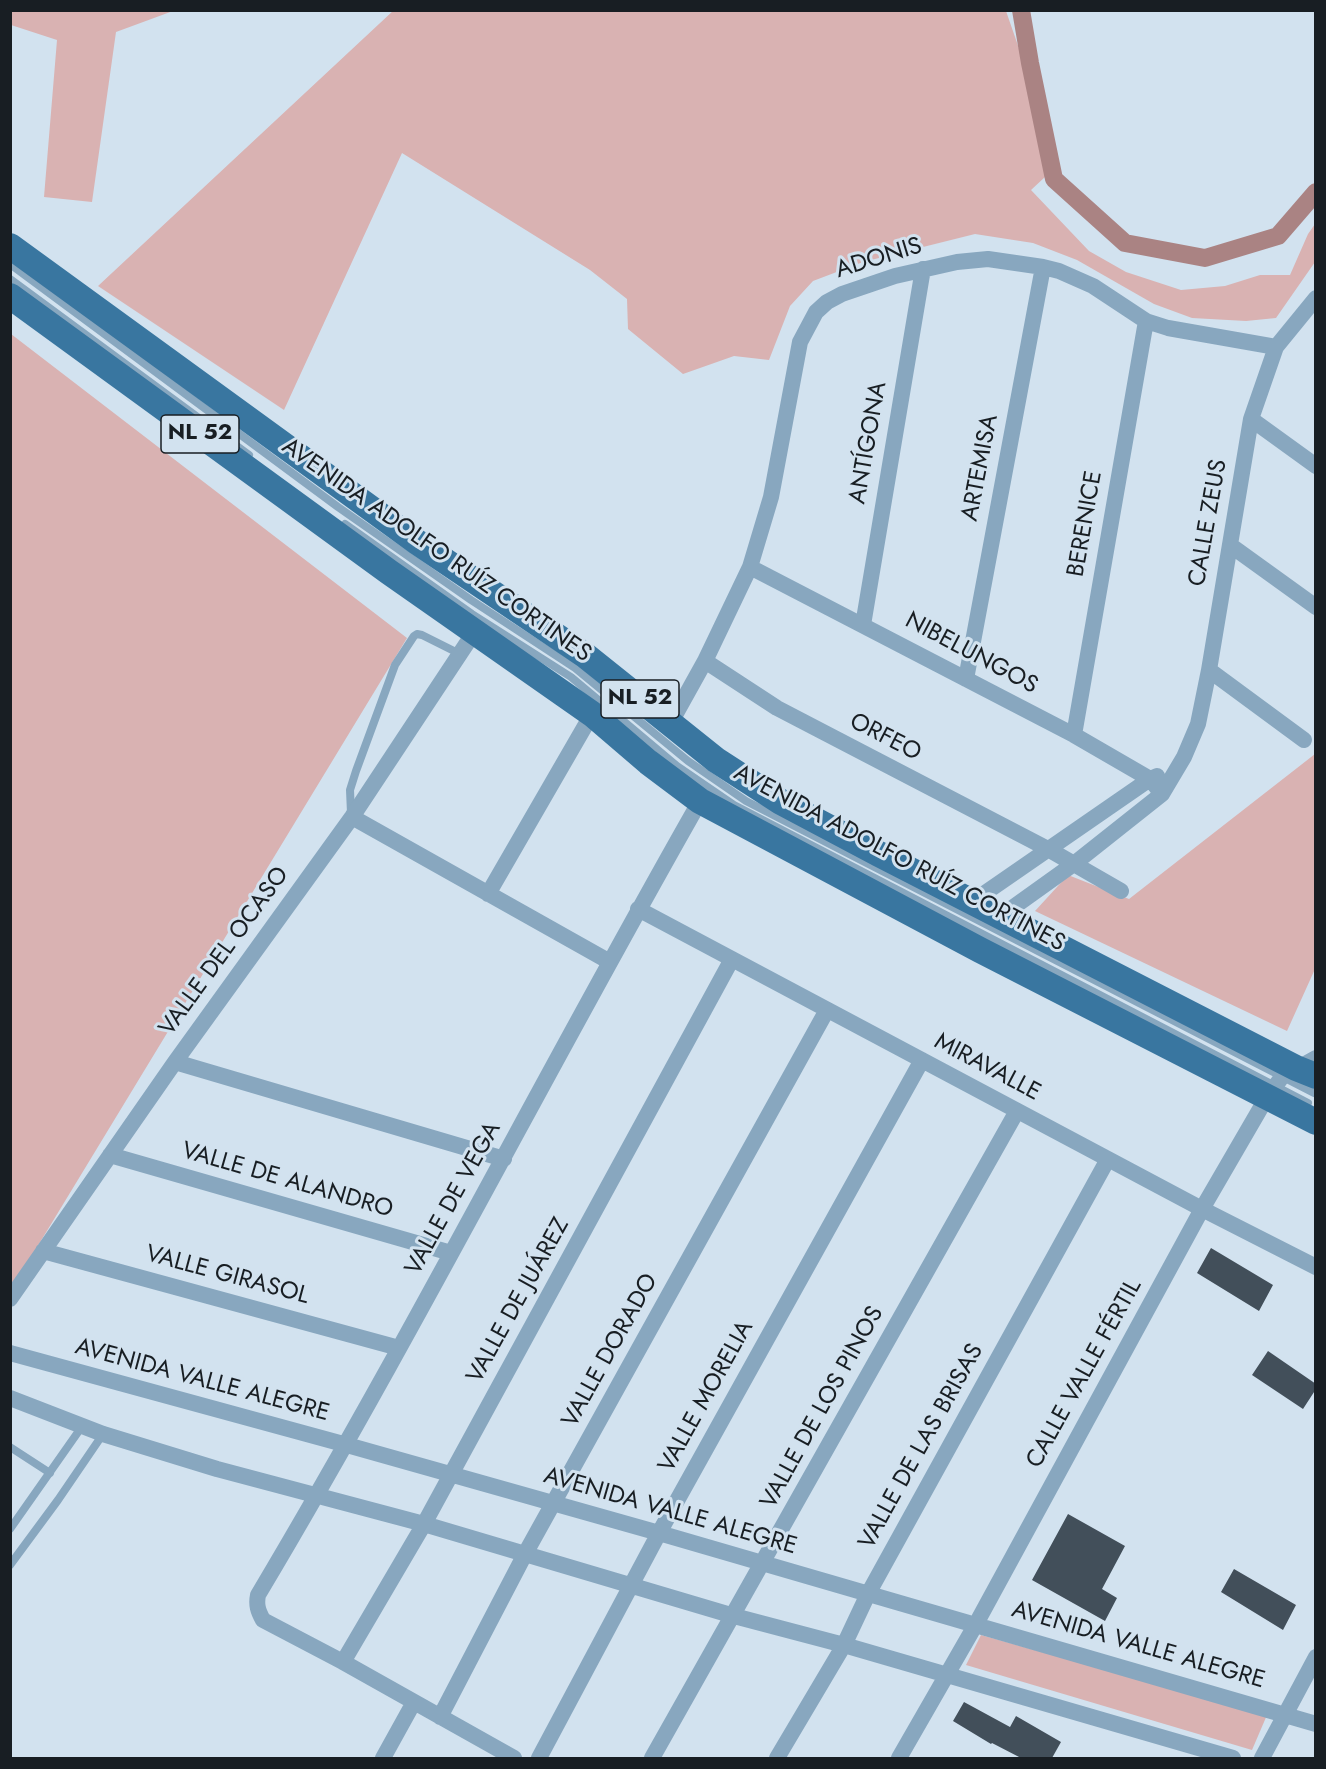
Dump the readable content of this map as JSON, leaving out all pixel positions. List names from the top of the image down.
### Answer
{
  "streets": {
    "main road": ["NL 52", "AVENIDA ADOLFO RUÍZ CORTINES"],
    "street": [
      "ADONIS",
      "ANTÍGONA",
      "ARTEMISA",
      "CALLE ZEUS",
      "BERENICE",
      "NIBELUNGOS",
      "ORFEO",
      "VALLE DEL OCASO",
      "MIRAVALLE",
      "VALLE DE ALANDRO",
      "VALLE DE VEGA",
      "VALLE GIRASOL",
      "VALLE DE JUÁREZ",
      "VALLE DORADO",
      "CALLE VALLE FÉRTIL",
      "AVENIDA VALLE ALEGRE",
      "VALLE MORELIA",
      "VALLE DE LOS PINOS",
      "VALLE DE LAS BRISAS"
    ]
  },
  "crossings": [
    ["ADONIS", "ANTÍGONA"],
    ["ADONIS", "ARTEMISA"],
    ["ADONIS", "CALLE ZEUS"],
    ["ADONIS", "BERENICE"],
    ["ADONIS", "AVENIDA ADOLFO RUÍZ CORTINES"],
    ["ADONIS", "NIBELUNGOS"],
    ["ADONIS", "ORFEO"],
    ["ANTÍGONA", "NIBELUNGOS"],
    ["ARTEMISA", "NIBELUNGOS"],
    ["CALLE ZEUS", "AVENIDA ADOLFO RUÍZ CORTINES"],
    ["CALLE ZEUS", "NIBELUNGOS"],
    ["CALLE ZEUS", "ORFEO"],
    ["BERENICE", "NIBELUNGOS"],
    ["AVENIDA ADOLFO RUÍZ CORTINES", "VALLE DEL OCASO"],
    ["AVENIDA ADOLFO RUÍZ CORTINES", "VALLE DE VEGA"],
    ["AVENIDA ADOLFO RUÍZ CORTINES", "CALLE VALLE FÉRTIL"],
    ["VALLE DEL OCASO", "VALLE DE ALANDRO"],
    ["VALLE DEL OCASO", "VALLE GIRASOL"],
    ["MIRAVALLE", "VALLE DE VEGA"],
    ["MIRAVALLE", "VALLE DE JUÁREZ"],
    ["MIRAVALLE", "VALLE DORADO"],
    ["MIRAVALLE", "CALLE VALLE FÉRTIL"],
    ["MIRAVALLE", "VALLE MORELIA"],
    ["MIRAVALLE", "VALLE DE LOS PINOS"],
    ["MIRAVALLE", "VALLE DE LAS BRISAS"],
    ["VALLE DE ALANDRO", "VALLE DE VEGA"],
    ["VALLE DE VEGA", "VALLE GIRASOL"],
    ["VALLE DE VEGA", "VALLE DE JUÁREZ"],
    ["VALLE DE VEGA", "AVENIDA VALLE ALEGRE"],
    ["VALLE DE JUÁREZ", "AVENIDA VALLE ALEGRE"],
    ["VALLE DORADO", "AVENIDA VALLE ALEGRE"],
    ["CALLE VALLE FÉRTIL", "AVENIDA VALLE ALEGRE"],
    ["AVENIDA VALLE ALEGRE", "VALLE MORELIA"],
    ["AVENIDA VALLE ALEGRE", "VALLE DE LOS PINOS"],
    ["AVENIDA VALLE ALEGRE", "VALLE DE LAS BRISAS"]
  ]
}
